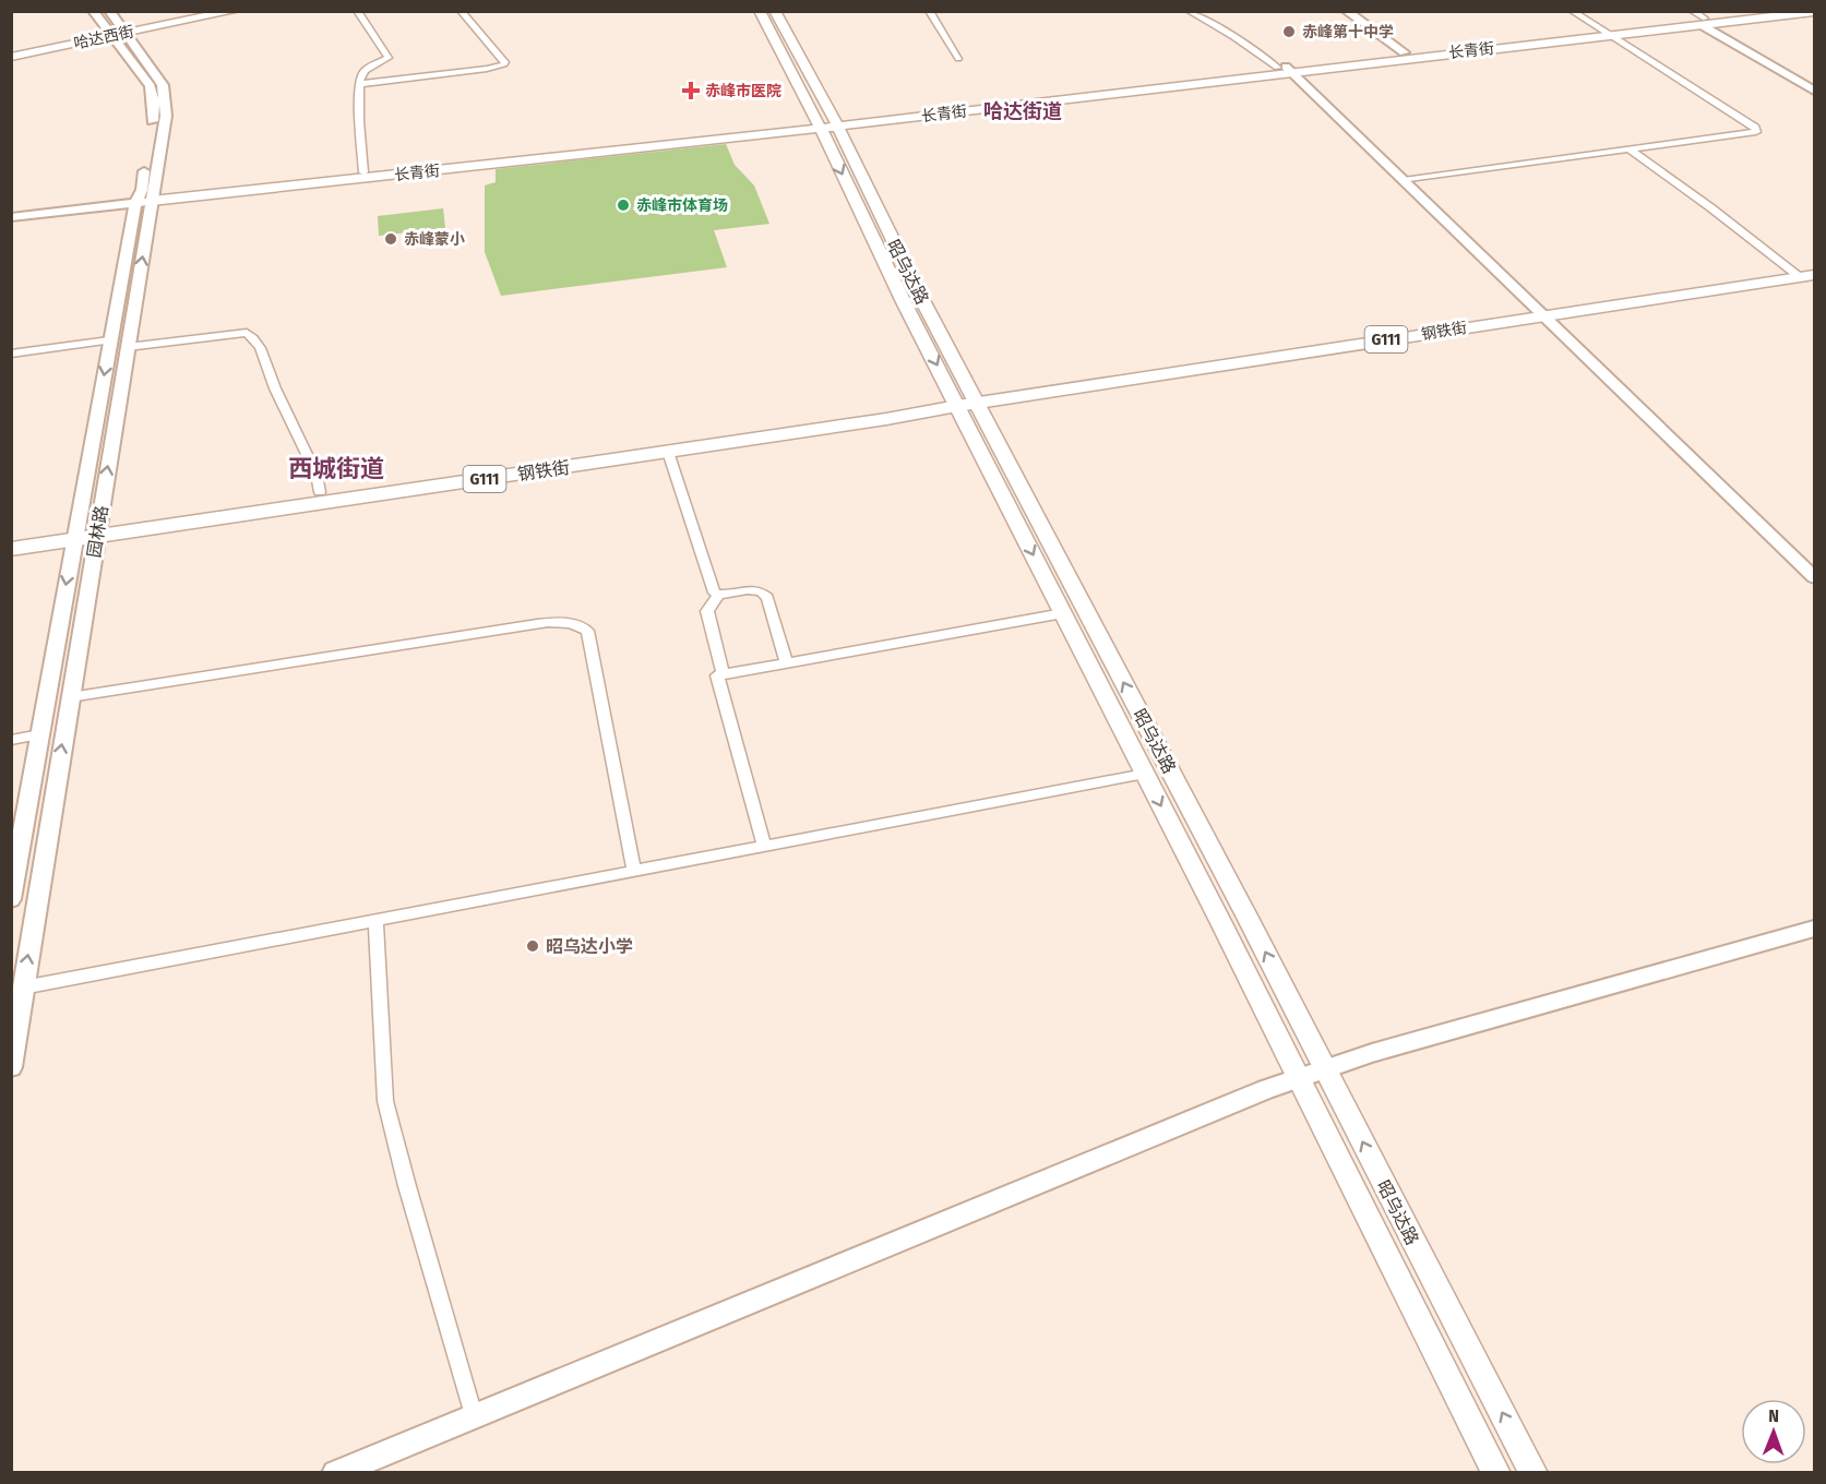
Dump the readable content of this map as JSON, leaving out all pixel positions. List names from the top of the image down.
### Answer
{
  "streets": {
    "highway": ["钢铁街", "G111"],
    "main road": ["哈达西街", "长青街", "昭乌达路"],
    "street": ["园林路"]
  },
  "crossings": [
    ["哈达西街", "园林路"],
    ["长青街", "昭乌达路"],
    ["长青街", "园林路"],
    ["昭乌达路", "钢铁街"],
    ["钢铁街", "园林路"]
  ],
  "districts": ["哈达街道", "西城街道"],
  "places": {
    "other": [
      "赤峰第十中学",
      "赤峰市体育场",
      "赤峰蒙小",
      "昭乌达小学"
    ],
    "health": ["赤峰市医院"]
  },
  "north": "top"
}
